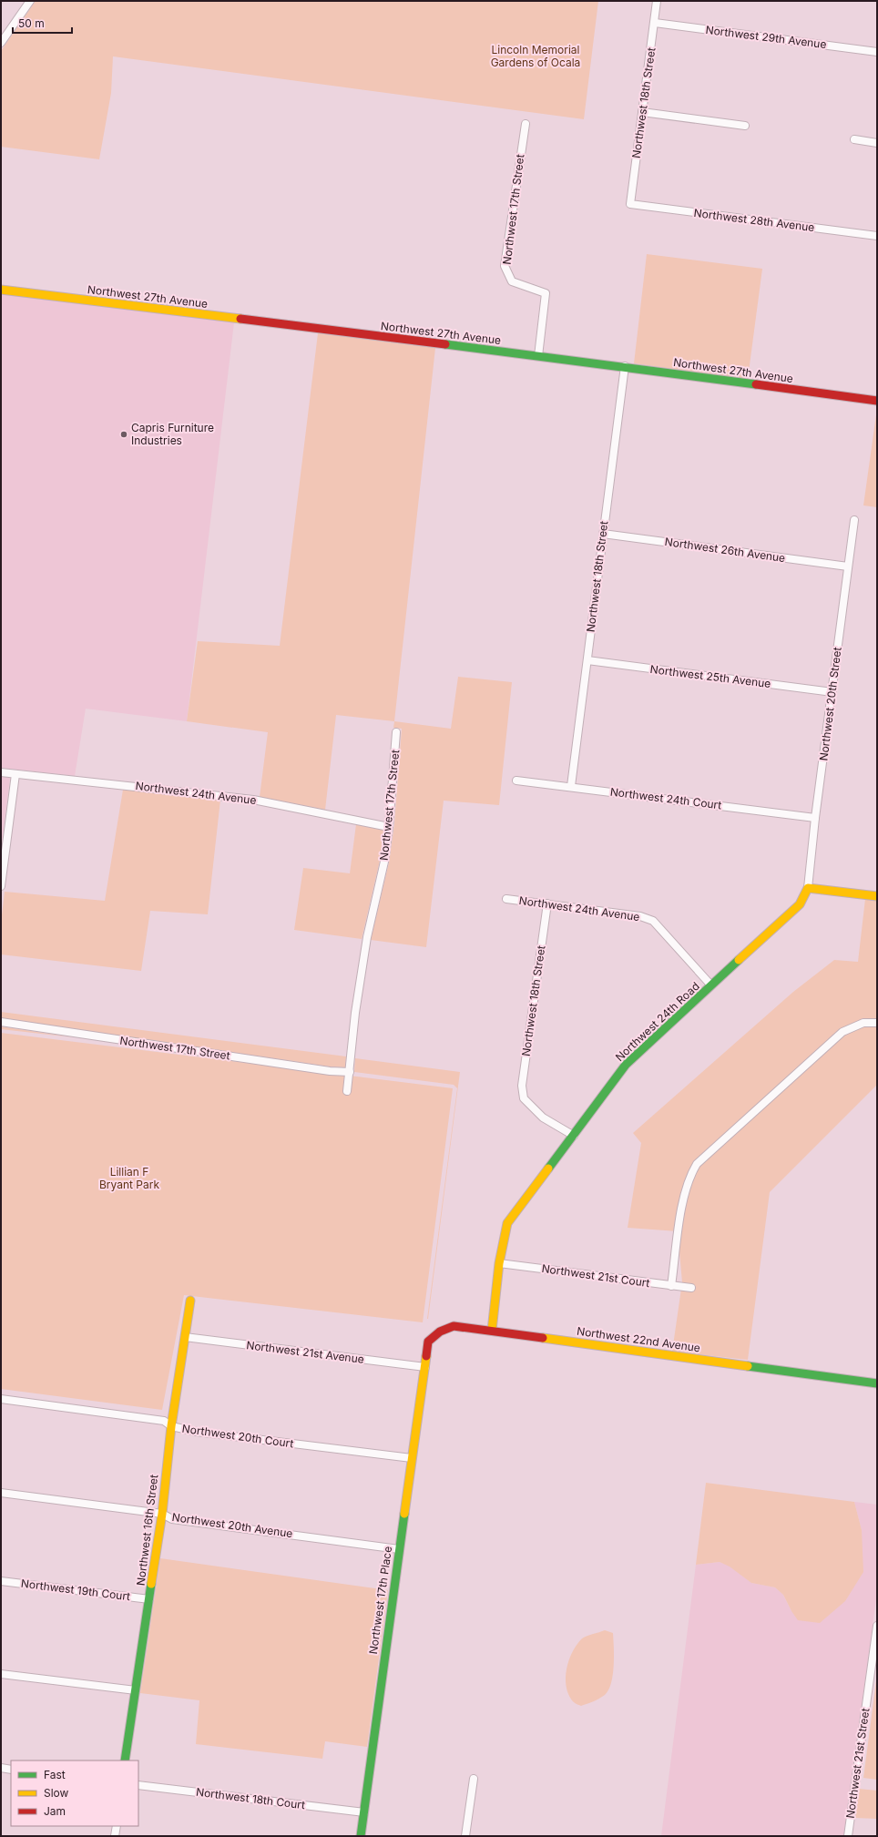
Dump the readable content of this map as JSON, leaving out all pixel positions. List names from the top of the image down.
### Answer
{
  "streets": {
    "street": [
      "Northwest 29th Avenue",
      "Northwest 18th Street",
      "Northwest 17th Street",
      "Northwest 28th Avenue",
      "Northwest 27th Avenue",
      "Northwest 26th Avenue",
      "Northwest 25th Avenue",
      "Northwest 20th Street",
      "Northwest 24th Avenue",
      "Northwest 24th Court",
      "Northwest 24th Road",
      "Northwest 21st Court",
      "Northwest 22nd Avenue",
      "Northwest 21st Avenue",
      "Northwest 20th Court",
      "Northwest 20th Avenue",
      "Northwest 16th Street",
      "Northwest 19th Court",
      "Northwest 17th Place",
      "Northwest 21st Street",
      "Northwest 18th Court"
    ]
  },
  "crossings": [
    ["Northwest 29th Avenue", "Northwest 18th Street"],
    ["Northwest 18th Street", "Northwest 28th Avenue"],
    ["Northwest 18th Street", "Northwest 27th Avenue"],
    ["Northwest 18th Street", "Northwest 26th Avenue"],
    ["Northwest 18th Street", "Northwest 25th Avenue"],
    ["Northwest 18th Street", "Northwest 24th Avenue"],
    ["Northwest 18th Street", "Northwest 24th Court"],
    ["Northwest 18th Street", "Northwest 24th Road"],
    ["Northwest 17th Street", "Northwest 27th Avenue"],
    ["Northwest 17th Street", "Northwest 24th Avenue"],
    ["Northwest 26th Avenue", "Northwest 20th Street"],
    ["Northwest 25th Avenue", "Northwest 20th Street"],
    ["Northwest 20th Street", "Northwest 24th Court"],
    ["Northwest 20th Street", "Northwest 24th Road"],
    ["Northwest 24th Avenue", "Northwest 24th Road"],
    ["Northwest 24th Road", "Northwest 21st Court"],
    ["Northwest 24th Road", "Northwest 22nd Avenue"],
    ["Northwest 22nd Avenue", "Northwest 21st Avenue"],
    ["Northwest 22nd Avenue", "Northwest 17th Place"],
    ["Northwest 21st Avenue", "Northwest 16th Street"],
    ["Northwest 21st Avenue", "Northwest 17th Place"],
    ["Northwest 20th Court", "Northwest 16th Street"],
    ["Northwest 20th Court", "Northwest 17th Place"],
    ["Northwest 20th Avenue", "Northwest 16th Street"],
    ["Northwest 20th Avenue", "Northwest 17th Place"],
    ["Northwest 16th Street", "Northwest 19th Court"],
    ["Northwest 17th Place", "Northwest 18th Court"]
  ],
  "parks": ["Lincoln Memorial Gardens of Ocala", "Lillian F Bryant Park"],
  "places": ["Capris Furniture Industries"],
  "legend": ["Fast", "Slow", "Jam"],
  "scale_bar": "50 m"
}
